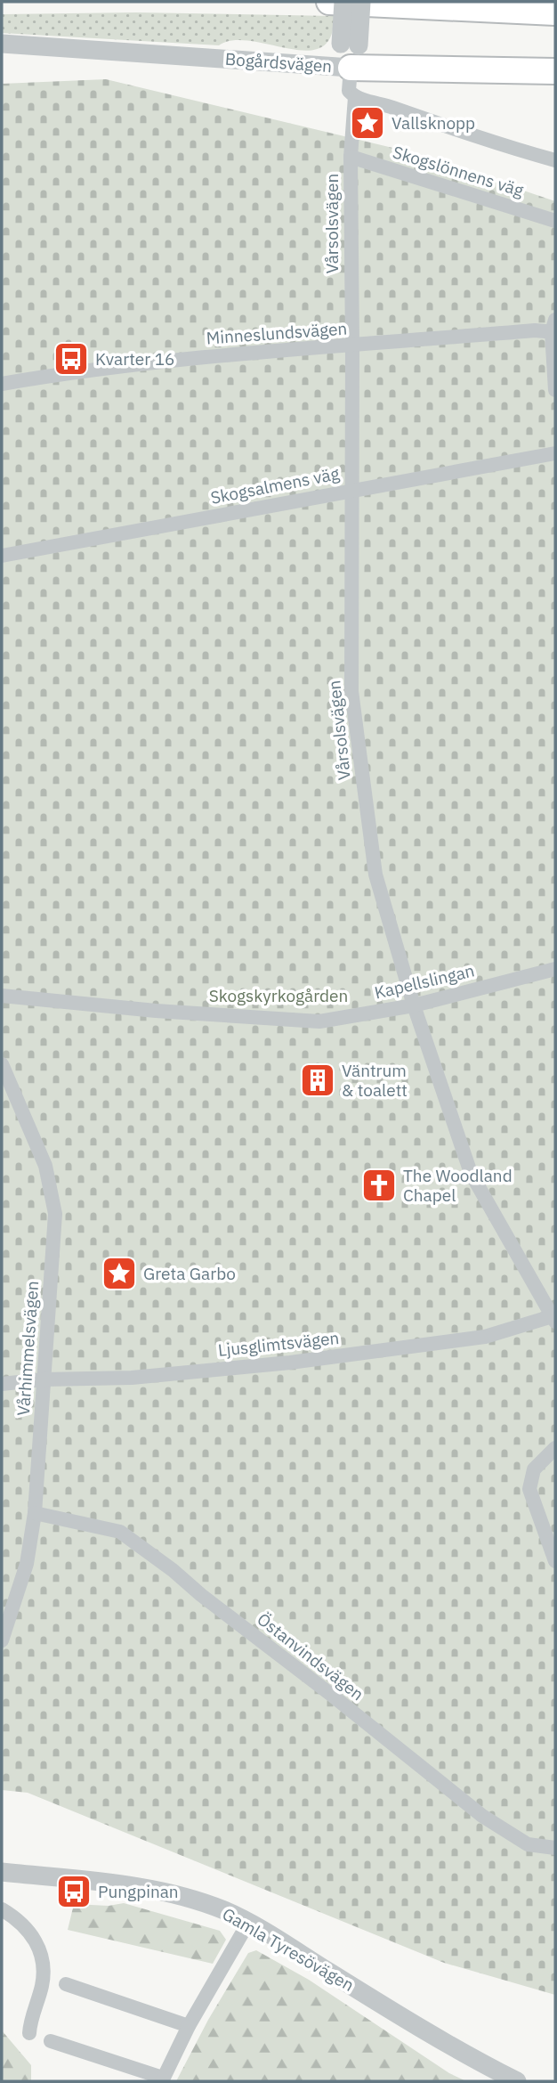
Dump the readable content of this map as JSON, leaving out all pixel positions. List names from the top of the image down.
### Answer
{
  "streets": {
    "street": [
      "Bogårdsvägen",
      "Skogslönnens väg",
      "Vårsolsvägen",
      "Minneslundsvägen",
      "Skogsalmens väg",
      "Kapellslingan",
      "Ljusglimtsvägen",
      "Vårhimmelsvägen",
      "Östanvindsvägen",
      "Gamla Tyresövägen"
    ]
  },
  "crossings": [
    ["Bogårdsvägen", "Vårsolsvägen"],
    ["Skogslönnens väg", "Vårsolsvägen"],
    ["Vårsolsvägen", "Minneslundsvägen"],
    ["Vårsolsvägen", "Skogsalmens väg"],
    ["Vårsolsvägen", "Kapellslingan"],
    ["Vårsolsvägen", "Ljusglimtsvägen"],
    ["Ljusglimtsvägen", "Vårhimmelsvägen"],
    ["Vårhimmelsvägen", "Östanvindsvägen"]
  ],
  "parks": ["Skogskyrkogården"],
  "places": {
    "place": ["Vallsknopp", "Greta Garbo"],
    "bus stop": ["Kvarter 16", "Pungpinan"],
    "building": ["Väntrum & toalett"],
    "church": ["The Woodland Chapel"]
  }
}
